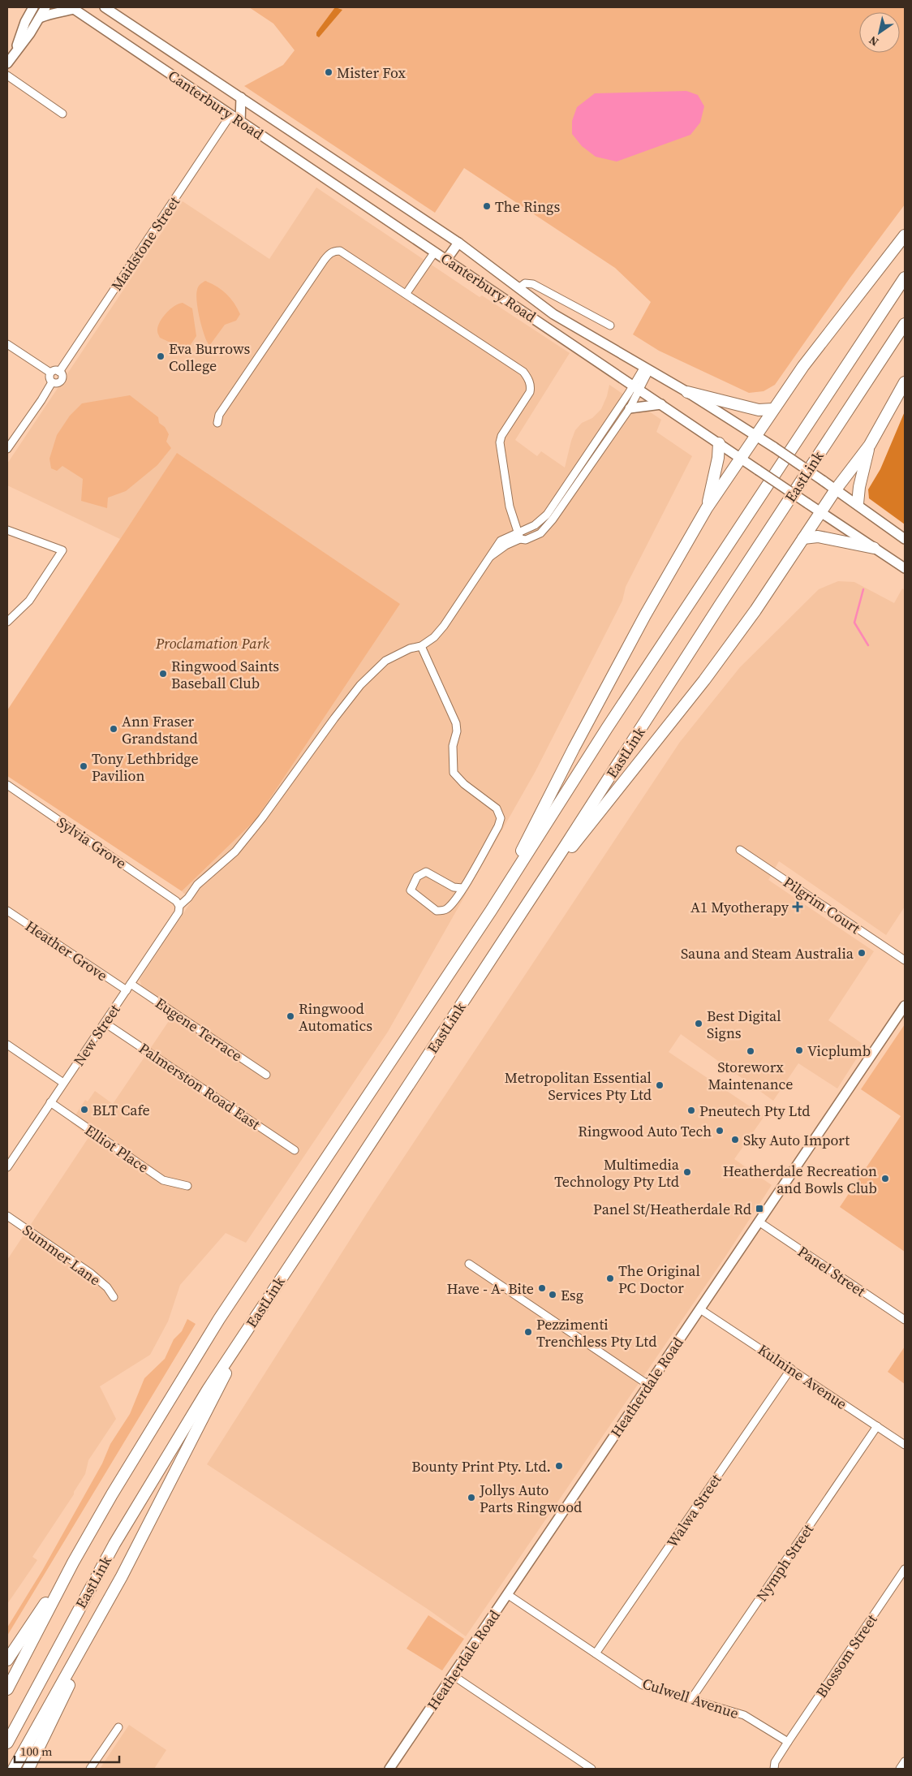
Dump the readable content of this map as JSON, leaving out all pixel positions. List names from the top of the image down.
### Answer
{
  "streets": {
    "highway": ["EastLink"],
    "main road": ["Canterbury Road", "Heatherdale Road"],
    "street": [
      "Maidstone Street",
      "Sylvia Grove",
      "Pilgrim Court",
      "Heather Grove",
      "Eugene Terrace",
      "New Street",
      "Palmerston Road East",
      "Elliot Place",
      "Summer Lane",
      "Panel Street",
      "Kulnine Avenue",
      "Walwa Street",
      "Nymph Street",
      "Blossom Street",
      "Culwell Avenue"
    ]
  },
  "crossings": [
    ["Canterbury Road", "Maidstone Street"],
    ["Sylvia Grove", "New Street"],
    ["Heather Grove", "New Street"],
    ["Eugene Terrace", "New Street"],
    ["New Street", "Palmerston Road East"],
    ["New Street", "Elliot Place"],
    ["Panel Street", "Heatherdale Road"],
    ["Kulnine Avenue", "Heatherdale Road"],
    ["Kulnine Avenue", "Walwa Street"],
    ["Kulnine Avenue", "Nymph Street"],
    ["Heatherdale Road", "Culwell Avenue"],
    ["Walwa Street", "Culwell Avenue"],
    ["Nymph Street", "Culwell Avenue"],
    ["Blossom Street", "Culwell Avenue"]
  ],
  "parks": ["Proclamation Park"],
  "places": {
    "other": [
      "Mister Fox",
      "The Rings",
      "Eva Burrows College",
      "Ringwood Saints Baseball Club",
      "Ann Fraser Grandstand",
      "Tony Lethbridge Pavilion",
      "Sauna and Steam Australia",
      "Ringwood Automatics",
      "Best Digital Signs",
      "Vicplumb",
      "Storeworx Maintenance",
      "Metropolitan Essential Services Pty Ltd",
      "BLT Cafe",
      "Pneutech Pty Ltd",
      "Ringwood Auto Tech",
      "Sky Auto Import",
      "Multimedia Technology Pty Ltd",
      "Heatherdale Recreation and Bowls Club",
      "The Original PC Doctor",
      "Have - A- Bite",
      "Esg",
      "Pezzimenti Trenchless Pty Ltd",
      "Bounty Print Pty. Ltd.",
      "Jollys Auto Parts Ringwood"
    ],
    "health": ["A1 Myotherapy"],
    "transit": ["Panel St/Heatherdale Rd"]
  },
  "scale_bar": "100 m",
  "north": "bottom left"
}
